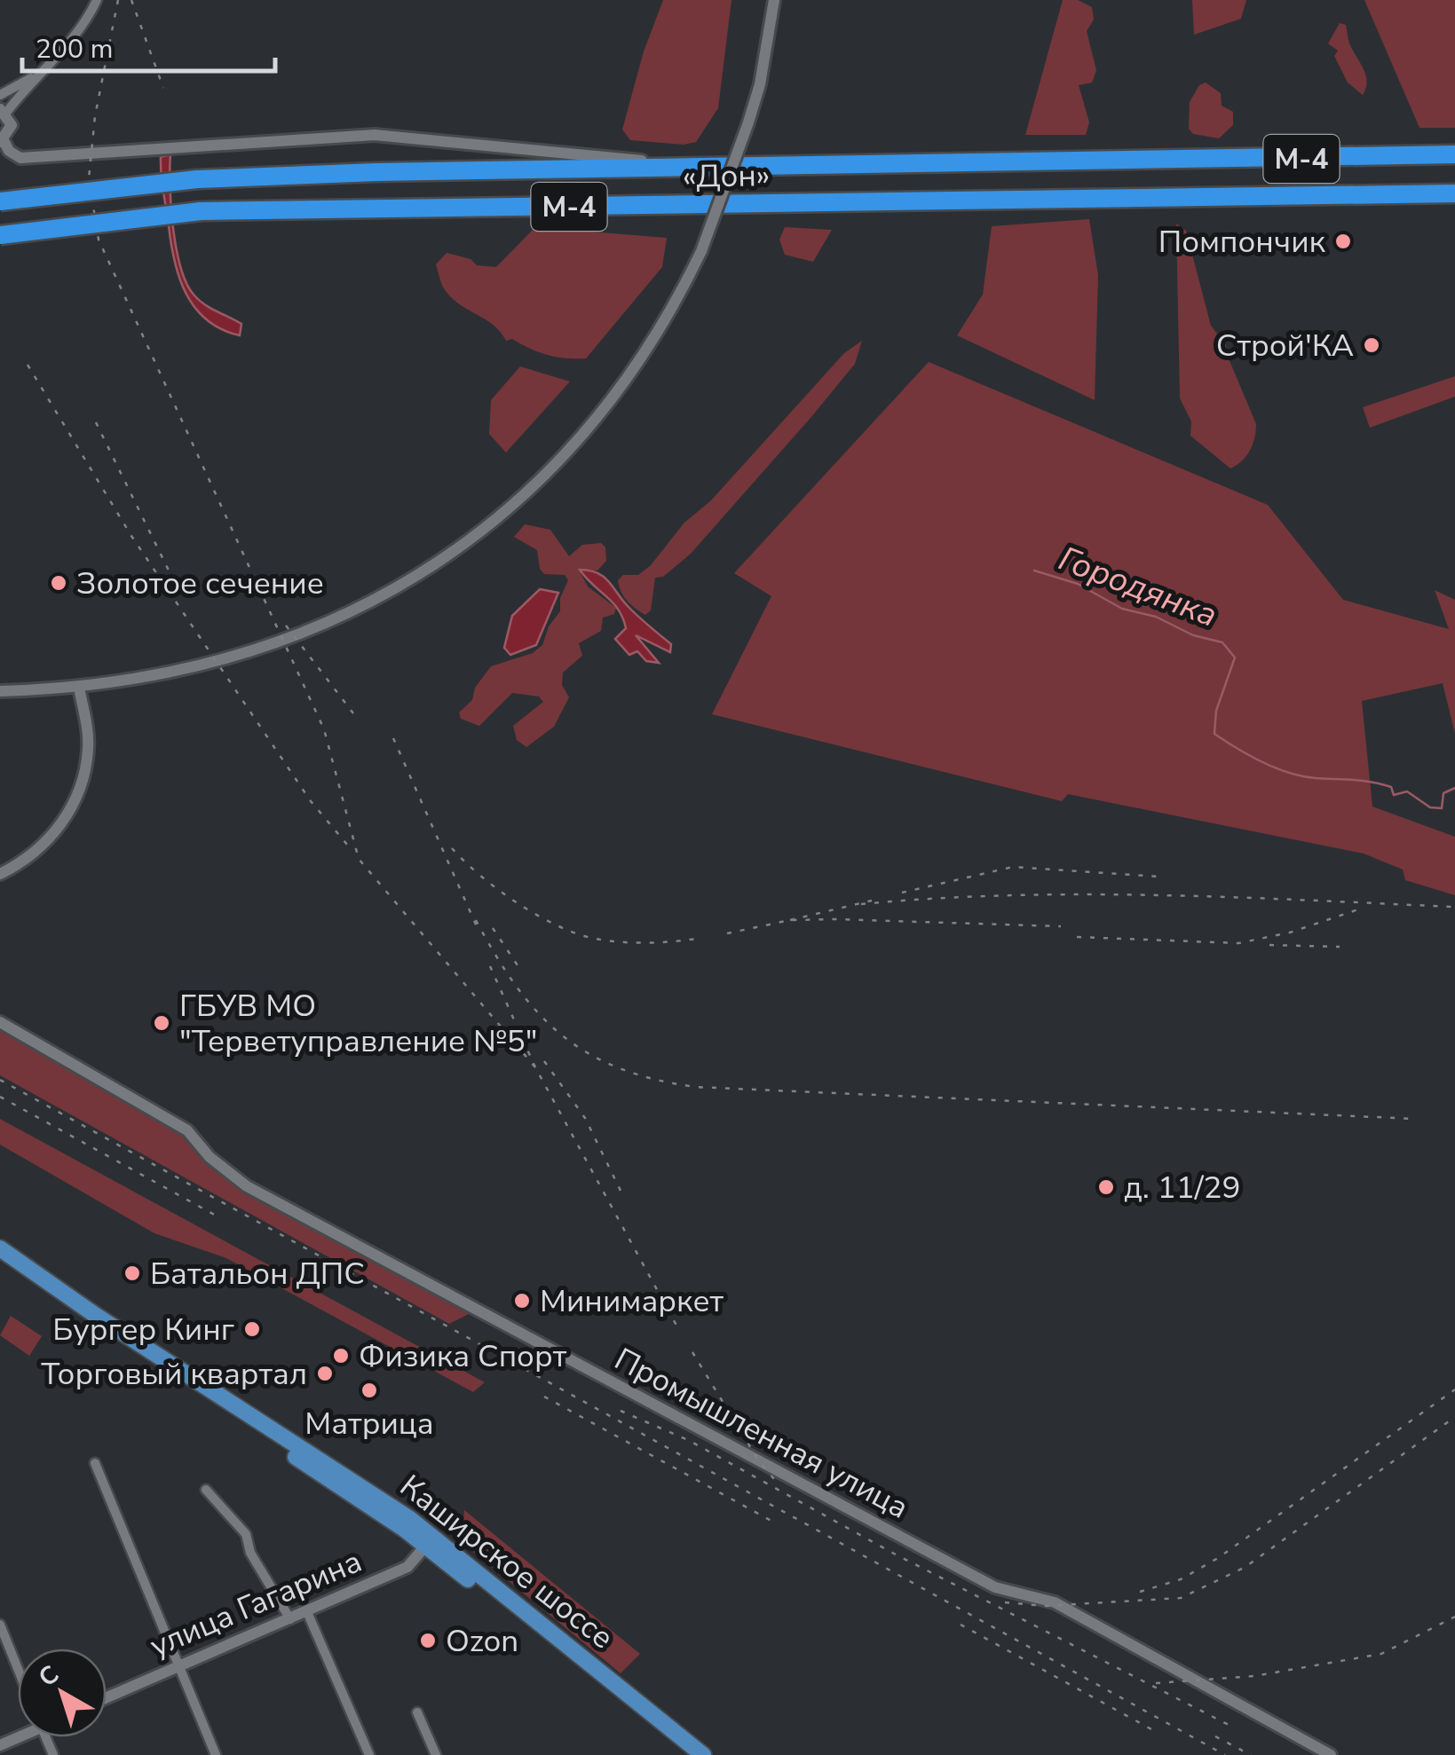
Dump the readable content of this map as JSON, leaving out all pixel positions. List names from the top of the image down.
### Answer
{
  "streets": {
    "highway": ["М-4", "«Дон»"],
    "main road": ["Каширское шоссе"],
    "street": ["Промышленная улица", "улица Гагарина"]
  },
  "crossings": [
    ["Каширское шоссе", "улица Гагарина"]
  ],
  "water": ["Городянка"],
  "places": [
    "Помпончик",
    "Строй'КА",
    "Золотое сечение",
    "ГБУВ МО \"Терветуправление №5\"",
    "д. 11/29",
    "Батальон ДПС",
    "Минимаркет",
    "Бургер Кинг",
    "Физика Спорт",
    "Торговый квартал",
    "Матрица",
    "Ozon"
  ],
  "scale_bar": "200 m",
  "north": "top left"
}
